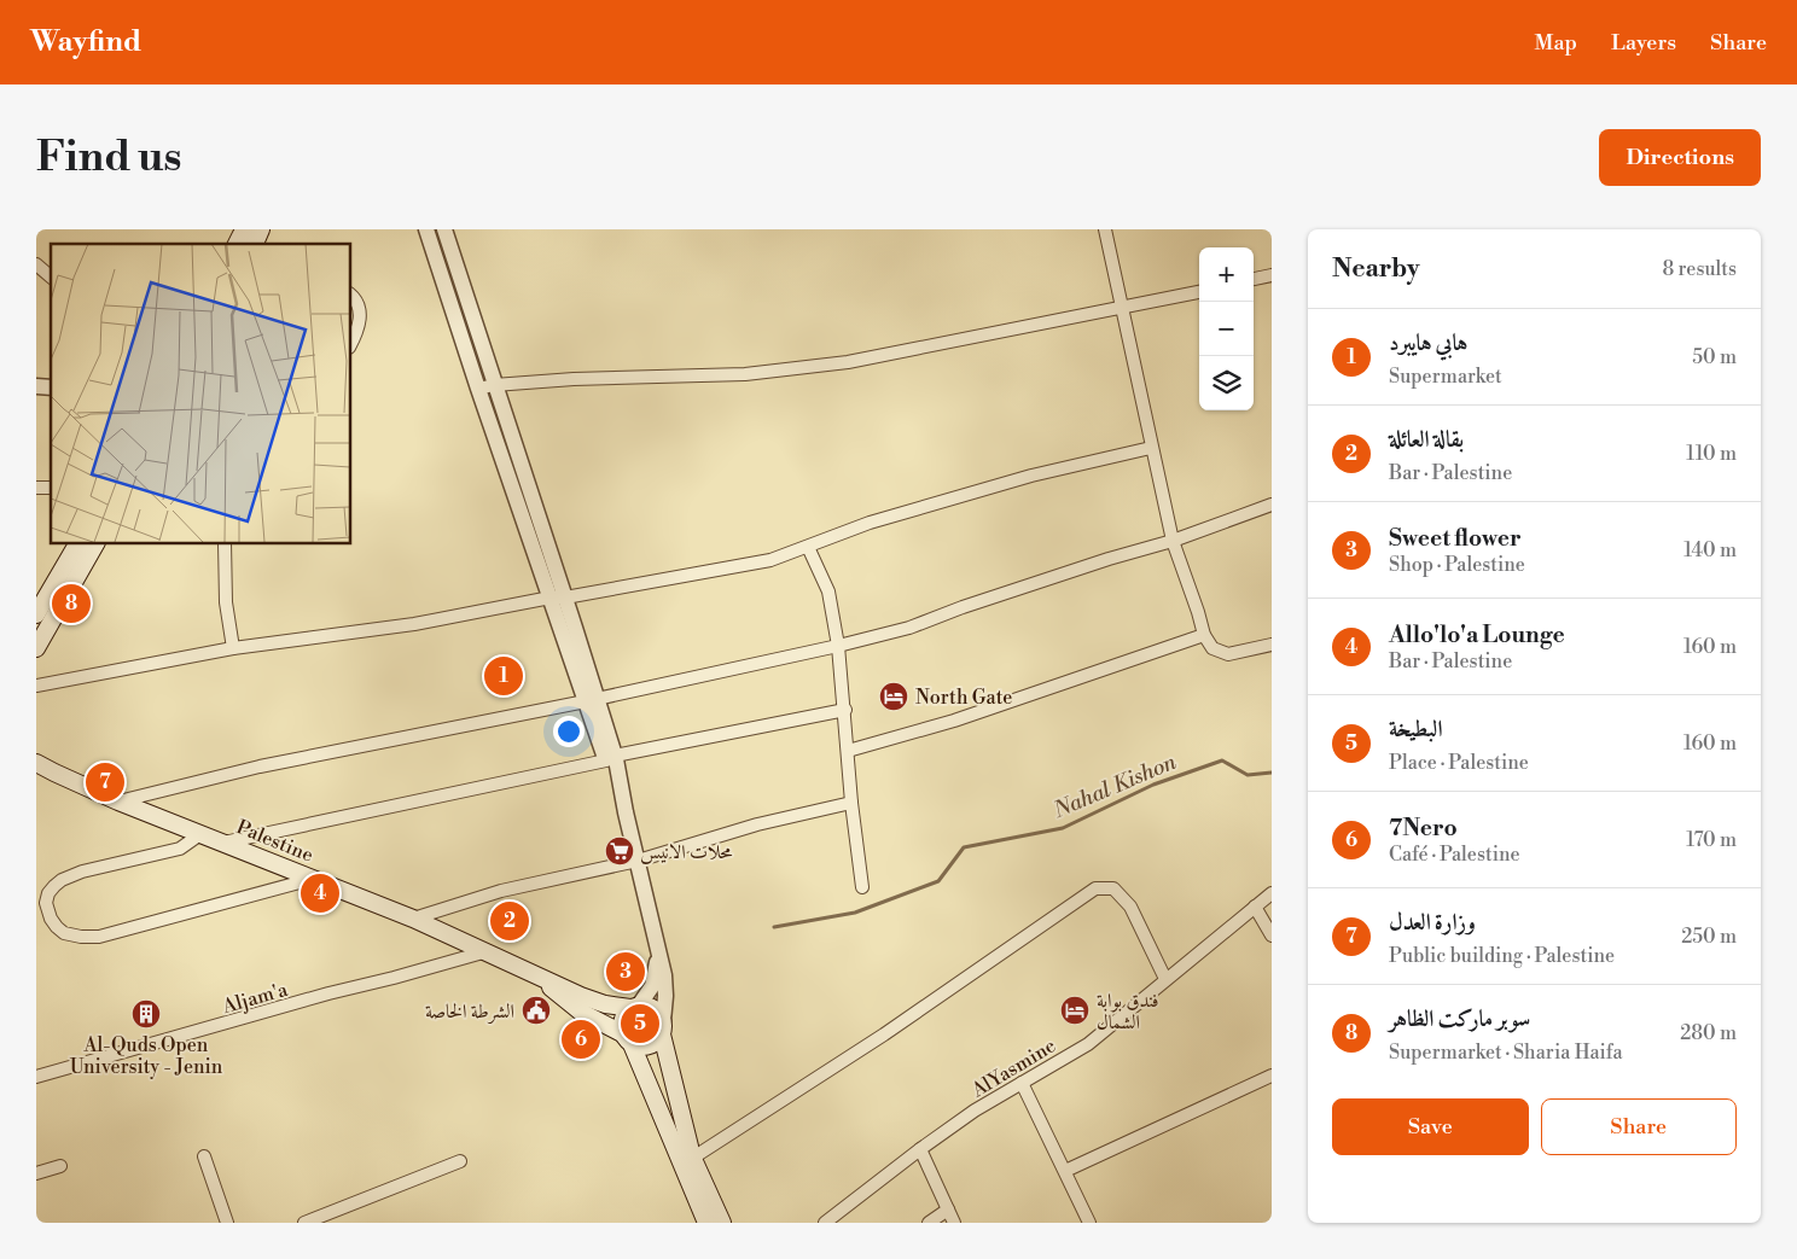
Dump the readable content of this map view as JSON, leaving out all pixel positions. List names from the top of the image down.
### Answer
{
  "streets": {
    "main road": ["Palestine"],
    "street": ["Aljam'a", "AlYasmine"]
  },
  "crossings": [
    ["Palestine", "Aljam'a"]
  ],
  "water": ["Nahal Kishon"],
  "places": {
    "hotel": ["North Gate", "فندق بوابة الشمال"],
    "supermarket": ["محلات الانيس"],
    "public building": ["الشرطة الخاصة"],
    "building": ["Al-Quds Open University - Jenin"]
  },
  "page": {
    "header": "Wayfind",
    "nav": ["Map", "Layers", "Share"],
    "buttons": [
      "Directions",
      ["Save", "Share"]
    ],
    "title": "Find us",
    "heading": ["Nearby", "8 results"],
    "map_buttons": ["+", "−"],
    "list": [
      {
        "mark": "1",
        "name": "هابي هايبرد",
        "note": "Supermarket",
        "value": "50 m"
      },
      {
        "mark": "2",
        "name": "بقالة العائلة",
        "note": "Bar · Palestine",
        "value": "110 m"
      },
      {
        "mark": "3",
        "name": "Sweet flower",
        "note": "Shop · Palestine",
        "value": "140 m"
      },
      {
        "mark": "4",
        "name": "Allo'lo'a Lounge",
        "note": "Bar · Palestine",
        "value": "160 m"
      },
      {
        "mark": "5",
        "name": "البطيخة",
        "note": "Place · Palestine",
        "value": "160 m"
      },
      {
        "mark": "6",
        "name": "7Nero",
        "note": "Café · Palestine",
        "value": "170 m"
      },
      {
        "mark": "7",
        "name": "وزارة العدل",
        "note": "Public building · Palestine",
        "value": "250 m"
      },
      {
        "mark": "8",
        "name": "سوبر ماركت الظاهر",
        "note": "Supermarket · Sharia Haifa",
        "value": "280 m"
      }
    ],
    "pins": [
      "8",
      "1",
      "7",
      "4",
      "2",
      "3",
      "5",
      "6"
    ]
  }
}
